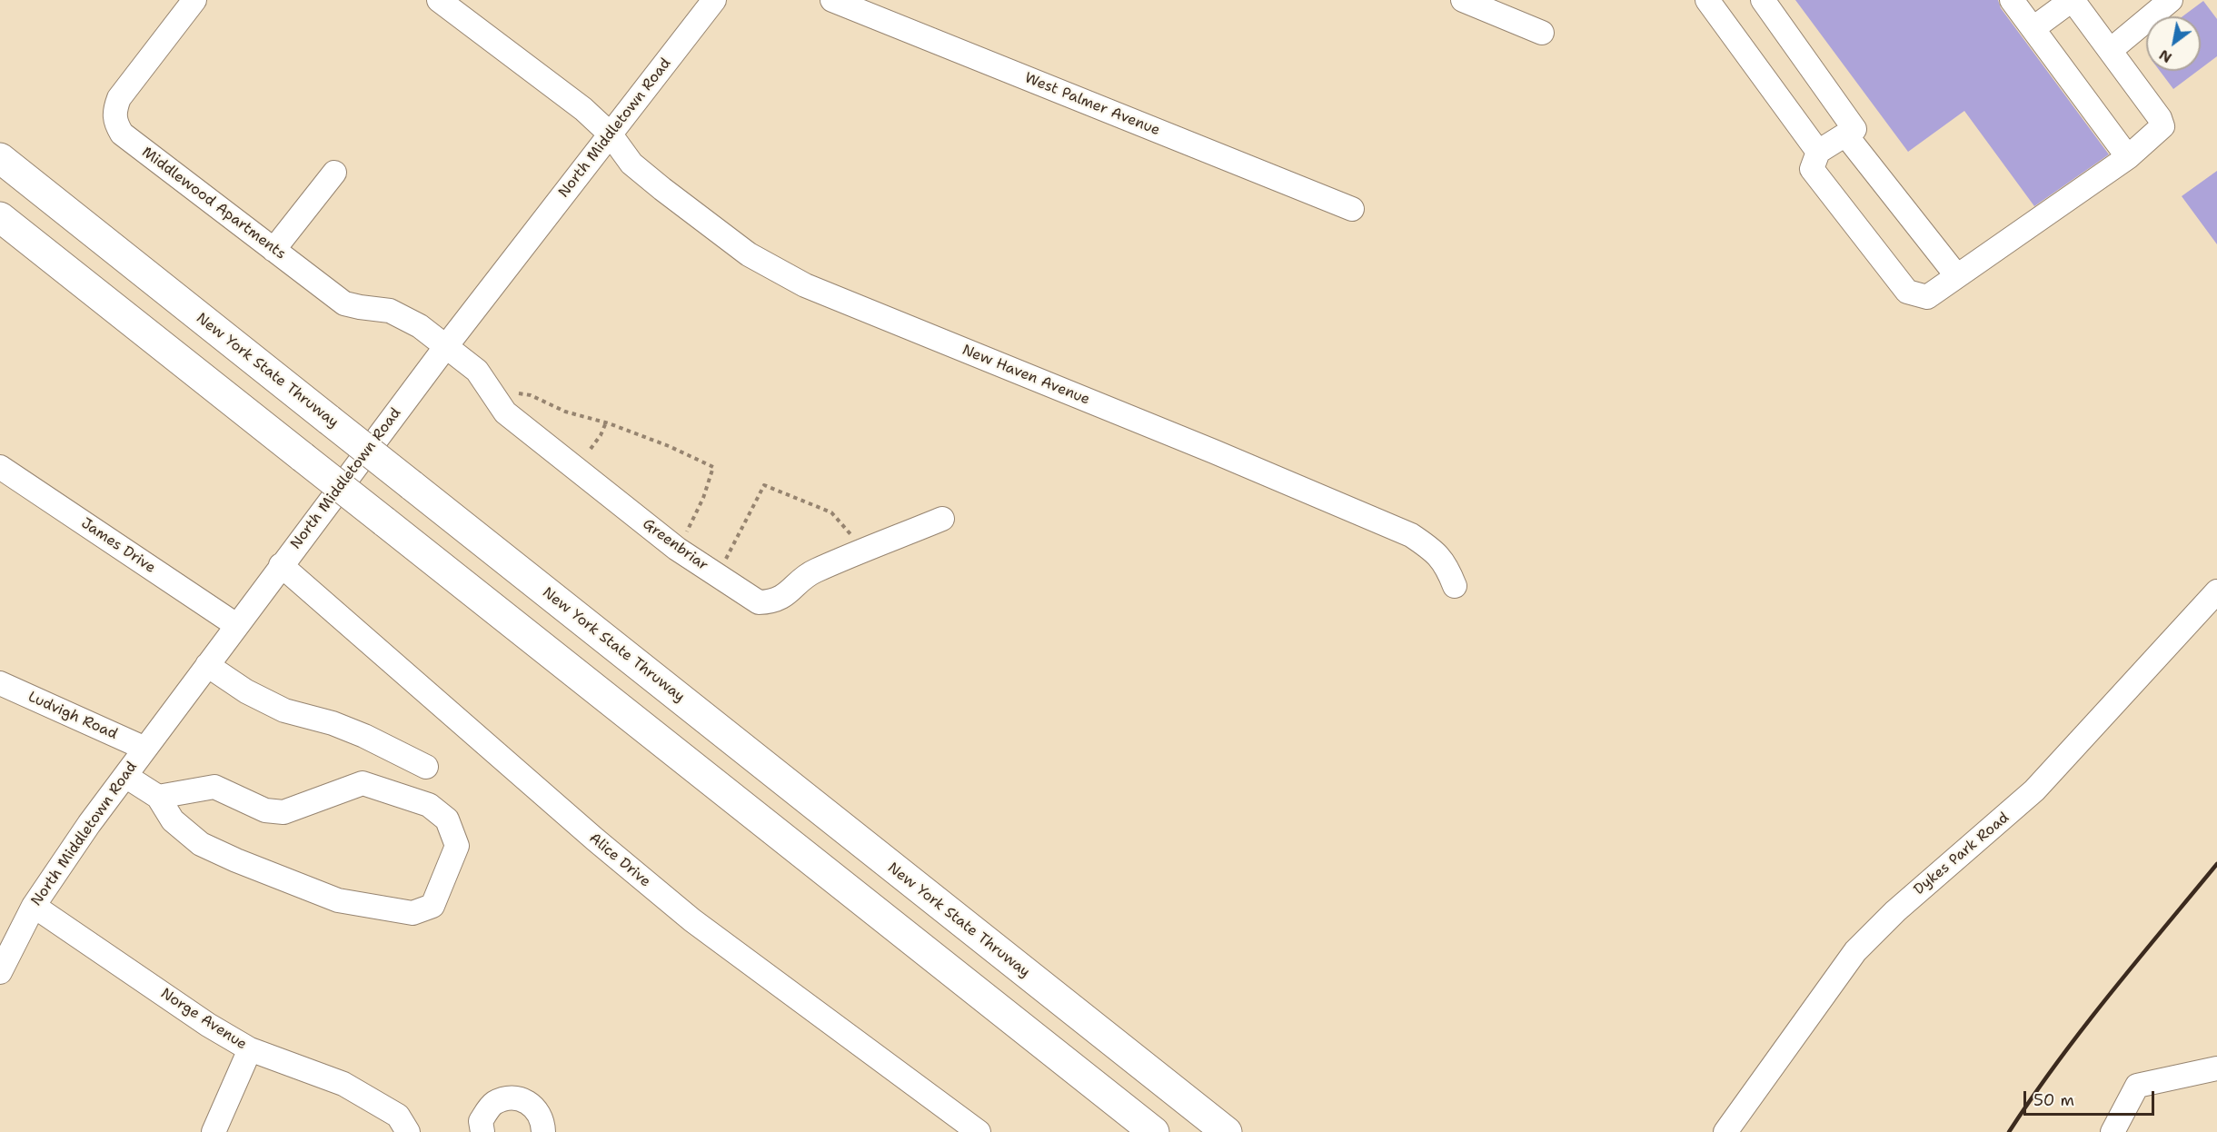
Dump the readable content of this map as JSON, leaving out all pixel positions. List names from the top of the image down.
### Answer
{
  "streets": {
    "highway": ["New York State Thruway"],
    "street": [
      "West Palmer Avenue",
      "North Middletown Road",
      "Middlewood Apartments",
      "New Haven Avenue",
      "Greenbriar",
      "James Drive",
      "Ludvigh Road",
      "Dykes Park Road",
      "Alice Drive",
      "Norge Avenue"
    ]
  },
  "crossings": [
    ["North Middletown Road", "Middlewood Apartments"],
    ["North Middletown Road", "New Haven Avenue"],
    ["North Middletown Road", "Greenbriar"],
    ["North Middletown Road", "James Drive"],
    ["North Middletown Road", "Ludvigh Road"],
    ["North Middletown Road", "Alice Drive"],
    ["North Middletown Road", "Norge Avenue"],
    ["Middlewood Apartments", "Greenbriar"]
  ],
  "scale_bar": "50 m",
  "north": "bottom left"
}
